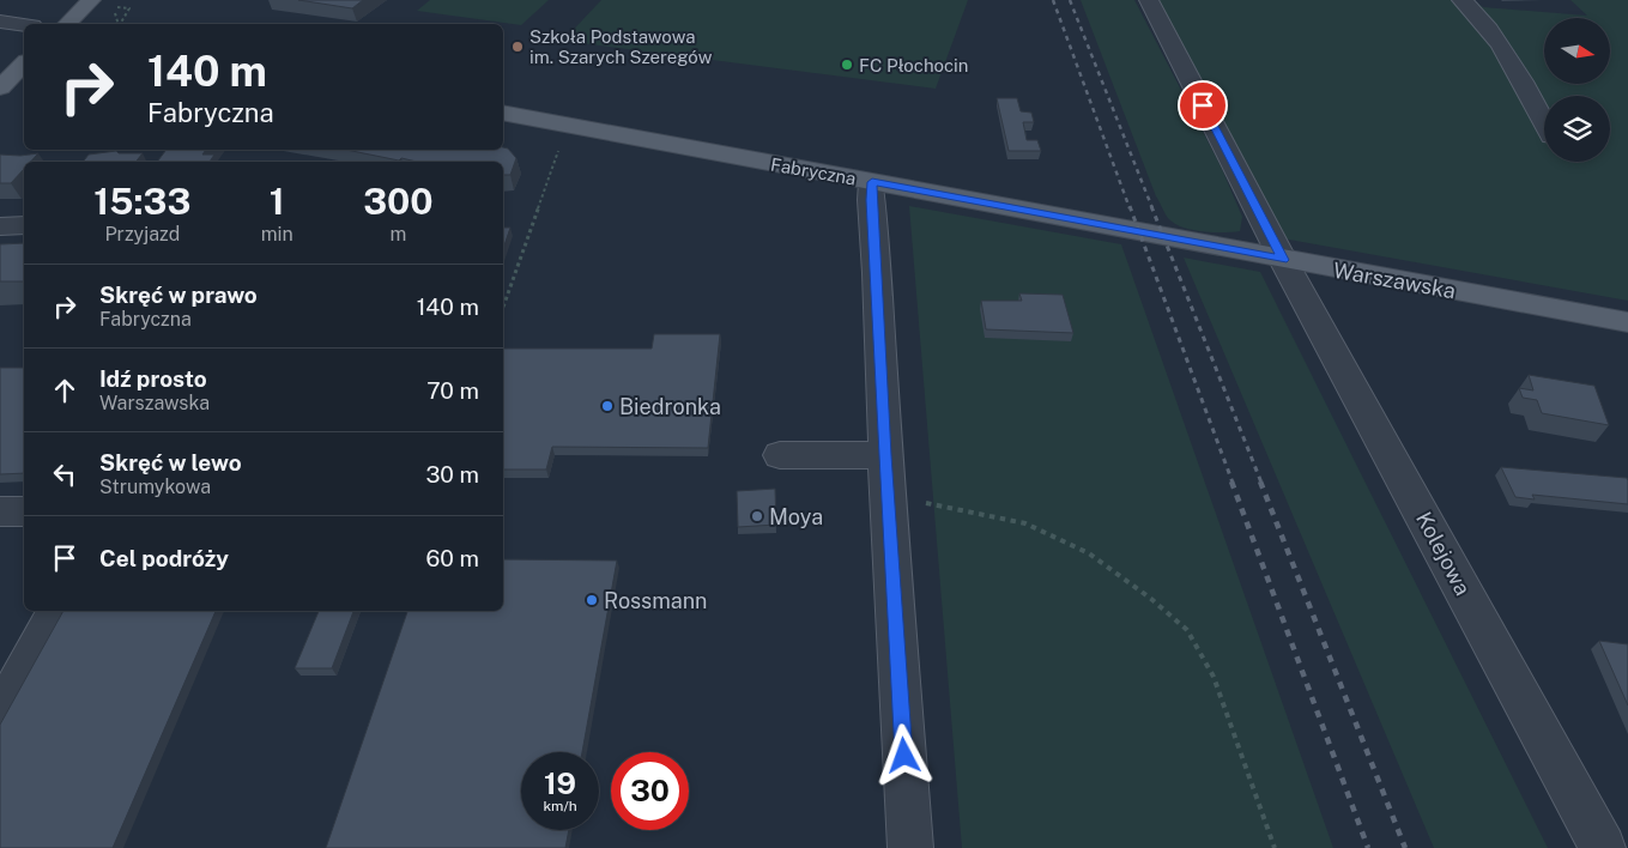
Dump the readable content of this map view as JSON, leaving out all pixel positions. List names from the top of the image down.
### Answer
{
  "streets": {
    "main road": ["Fabryczna", "Warszawska"],
    "street": ["Kolejowa"]
  },
  "crossings": [
    ["Fabryczna", "Warszawska"],
    ["Warszawska", "Kolejowa"]
  ],
  "places": [
    "Szkoła Podstawowa im. Szarych Szeregów",
    "FC Płochocin",
    "Biedronka",
    "Moya",
    "Rossmann"
  ],
  "north": "right",
  "page": {
    "turn": ["140 m", "Fabryczna"],
    "eta": [
      "15:33",
      "Przyjazd",
      "1",
      "min",
      "300",
      "m"
    ],
    "list": [
      {
        "name": "Skręć w prawo",
        "note": "Fabryczna",
        "value": "140 m"
      },
      {
        "name": "Idź prosto",
        "note": "Warszawska",
        "value": "70 m"
      },
      {
        "name": "Skręć w lewo",
        "note": "Strumykowa",
        "value": "30 m"
      },
      {
        "name": "Cel podróży",
        "value": "60 m"
      }
    ],
    "speed": "19 km/h",
    "limit": "30"
  }
}
